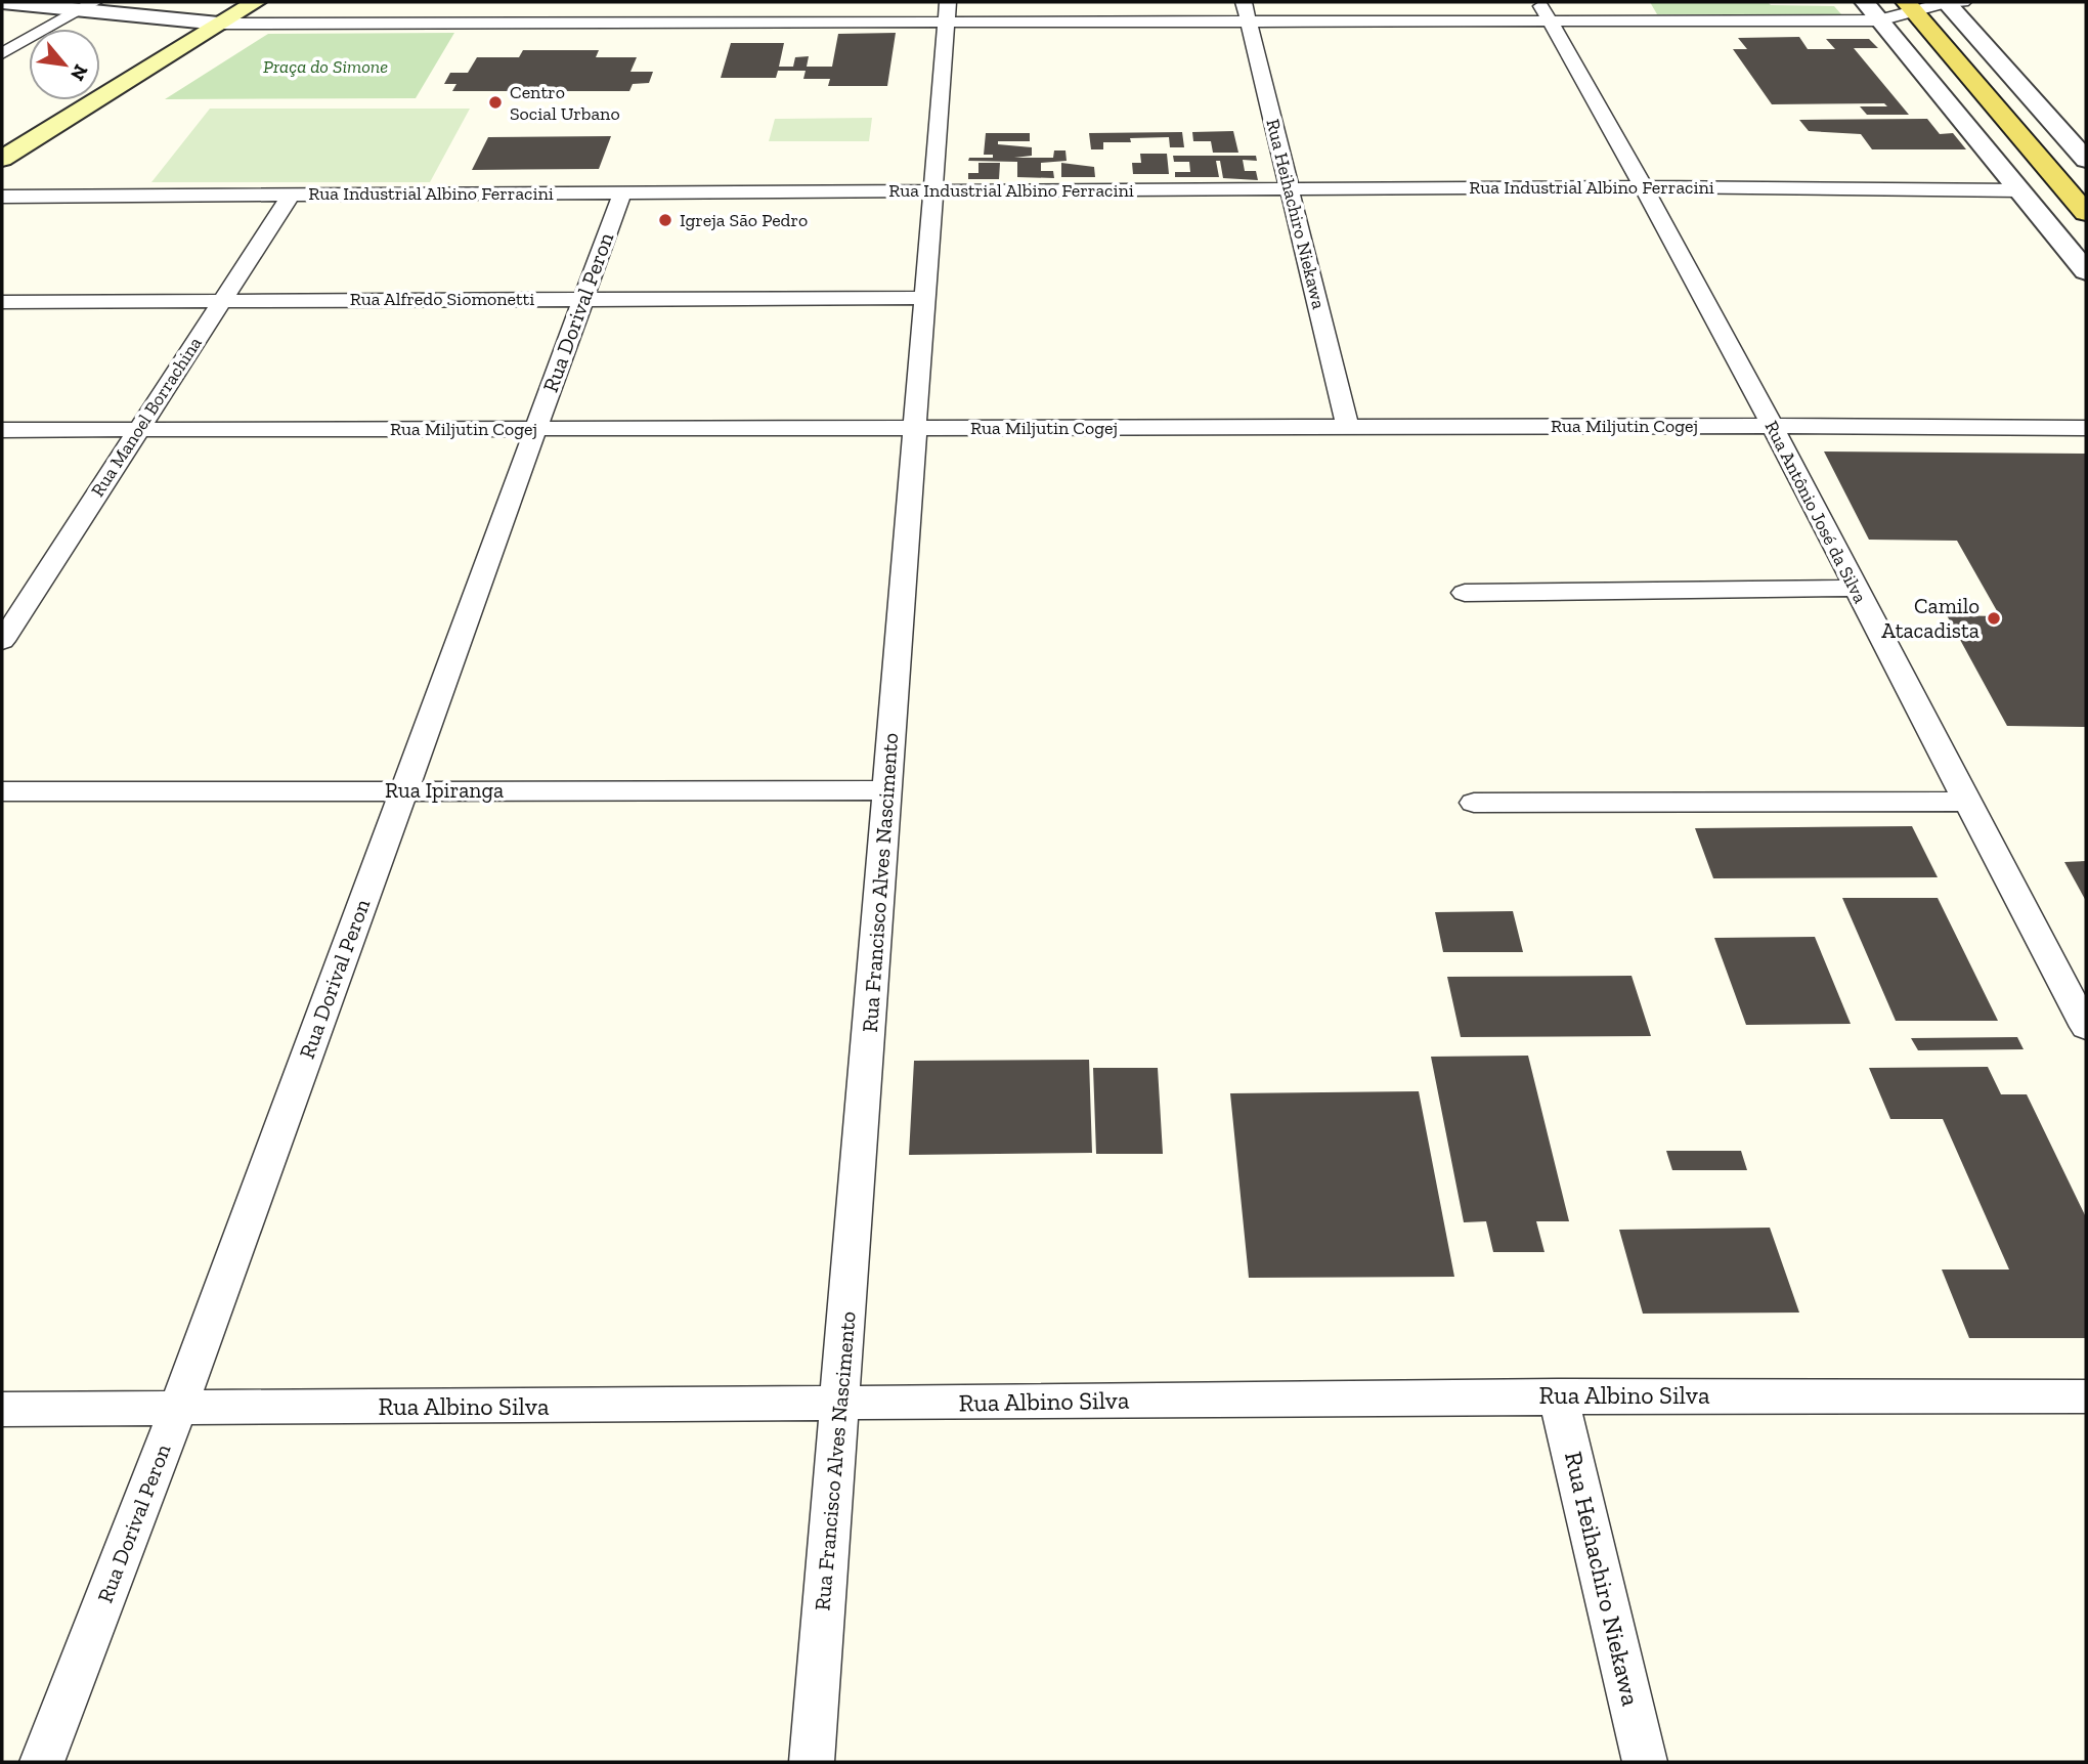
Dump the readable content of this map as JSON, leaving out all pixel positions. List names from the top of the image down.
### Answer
{
  "streets": {
    "street": [
      "Rua Industrial Albino Ferracini",
      "Rua Heihachiro Niekawa",
      "Rua Alfredo Siomonetti",
      "Rua Dorival Peron",
      "Rua Manoel Borrachina",
      "Rua Miljutin Cogej",
      "Rua Antônio José da Silva",
      "Rua Ipiranga",
      "Rua Francisco Alves Nascimento",
      "Rua Albino Silva"
    ]
  },
  "crossings": [
    ["Rua Industrial Albino Ferracini", "Rua Heihachiro Niekawa"],
    ["Rua Industrial Albino Ferracini", "Rua Dorival Peron"],
    ["Rua Industrial Albino Ferracini", "Rua Manoel Borrachina"],
    ["Rua Industrial Albino Ferracini", "Rua Antônio José da Silva"],
    ["Rua Industrial Albino Ferracini", "Rua Francisco Alves Nascimento"],
    ["Rua Heihachiro Niekawa", "Rua Miljutin Cogej"],
    ["Rua Heihachiro Niekawa", "Rua Albino Silva"],
    ["Rua Alfredo Siomonetti", "Rua Dorival Peron"],
    ["Rua Alfredo Siomonetti", "Rua Manoel Borrachina"],
    ["Rua Alfredo Siomonetti", "Rua Francisco Alves Nascimento"],
    ["Rua Dorival Peron", "Rua Miljutin Cogej"],
    ["Rua Dorival Peron", "Rua Ipiranga"],
    ["Rua Dorival Peron", "Rua Albino Silva"],
    ["Rua Manoel Borrachina", "Rua Miljutin Cogej"],
    ["Rua Miljutin Cogej", "Rua Antônio José da Silva"],
    ["Rua Miljutin Cogej", "Rua Francisco Alves Nascimento"],
    ["Rua Ipiranga", "Rua Francisco Alves Nascimento"],
    ["Rua Francisco Alves Nascimento", "Rua Albino Silva"]
  ],
  "parks": ["Praça do Simone"],
  "places": ["Centro Social Urbano", "Igreja São Pedro", "Camilo Atacadista"],
  "north": "bottom right"
}
